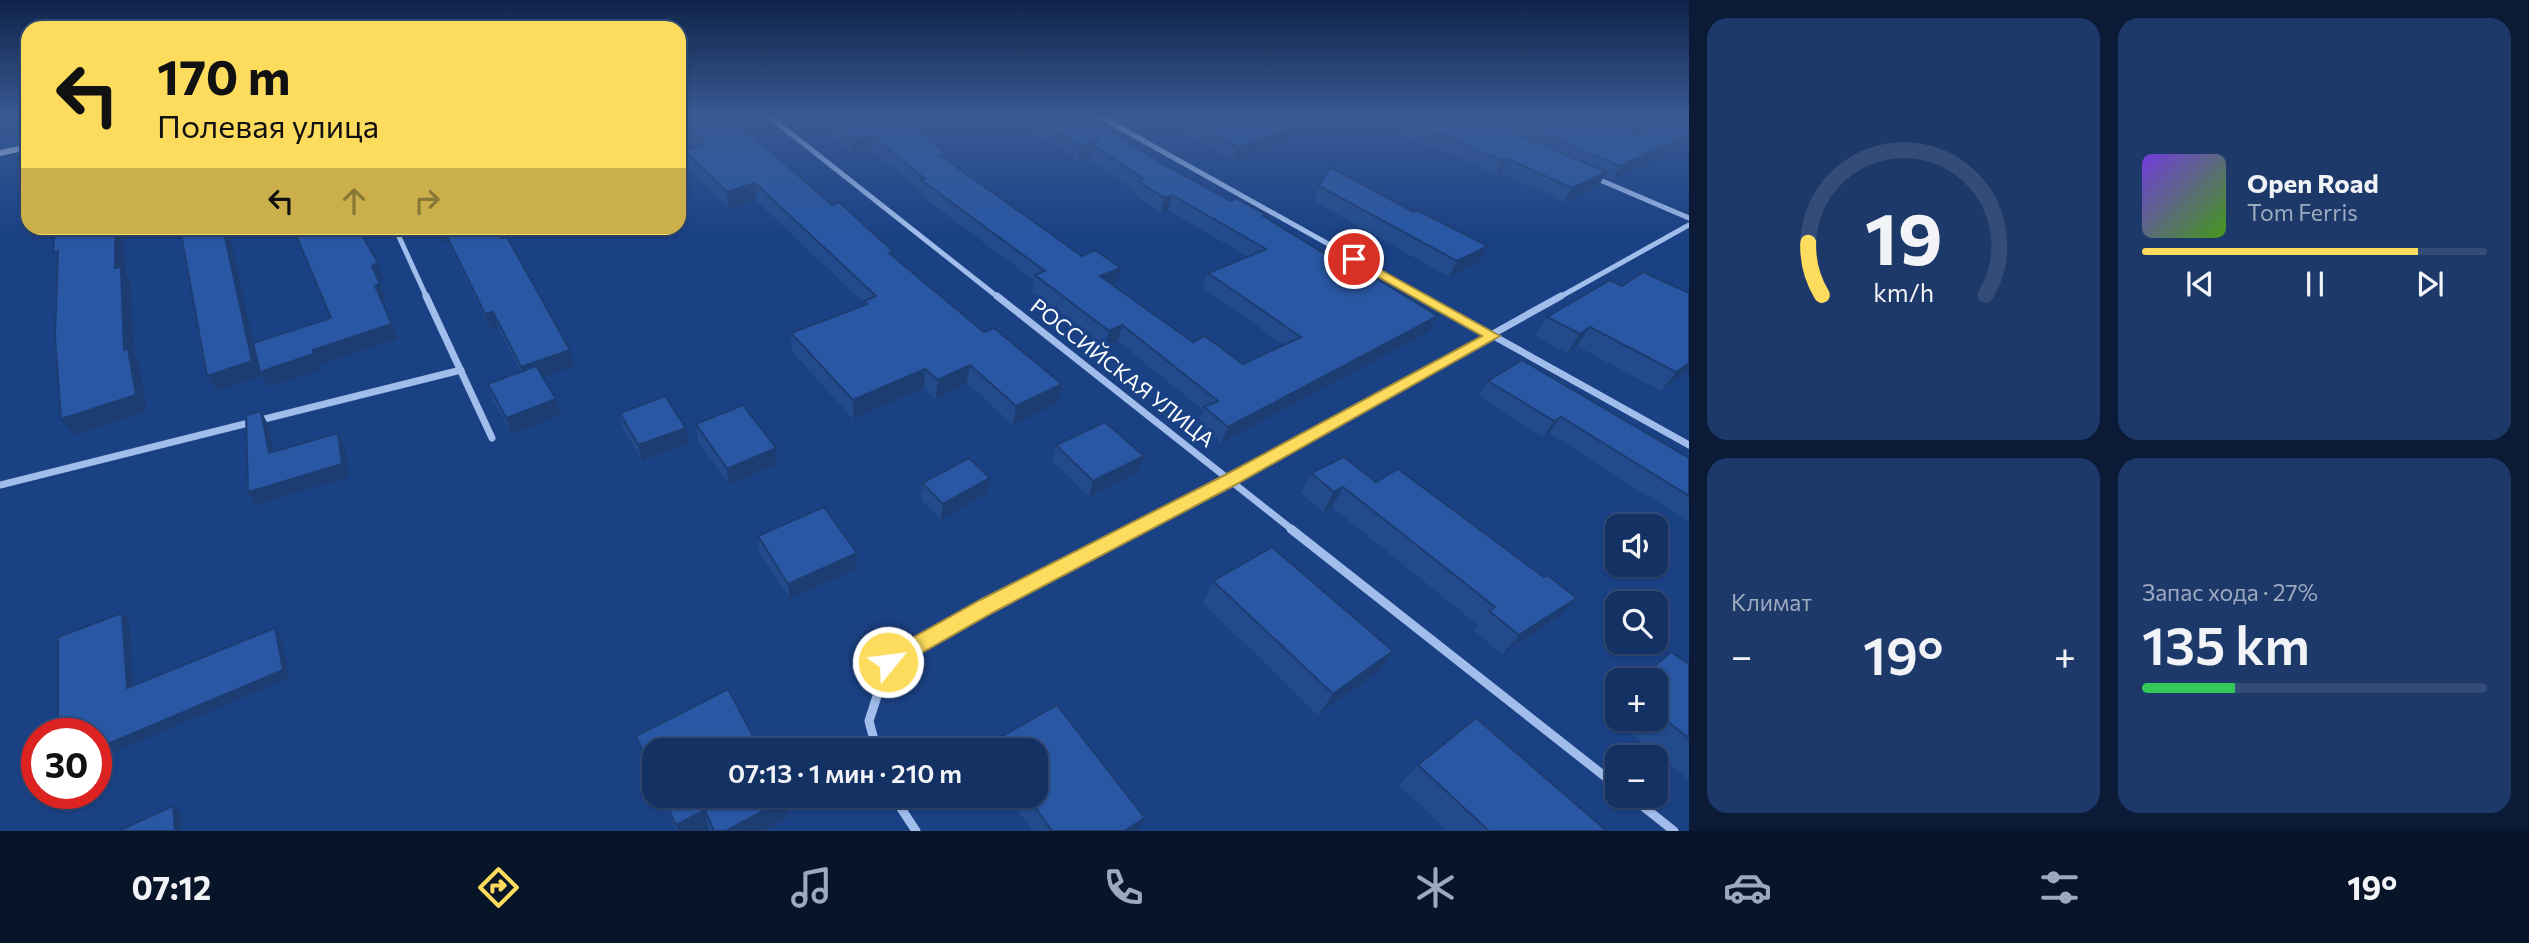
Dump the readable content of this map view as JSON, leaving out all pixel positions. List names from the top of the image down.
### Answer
{
  "streets": {
    "street": ["РОССИЙСКАЯ УЛИЦА"]
  },
  "page": {
    "turn": ["170 m", "Полевая улица"],
    "song": ["Open Road", "Tom Ferris"],
    "tile": [
      "Климат",
      ["Запас хода · 27%", "135 km"]
    ],
    "map_buttons": ["+", "−"],
    "heat": ["−", "19°", "+"],
    "limit": "30",
    "trip": "07:13 · 1 мин · 210 m",
    "tabs": ["07:12", "19°"],
    "gauge": ["19", "km/h"]
  }
}
